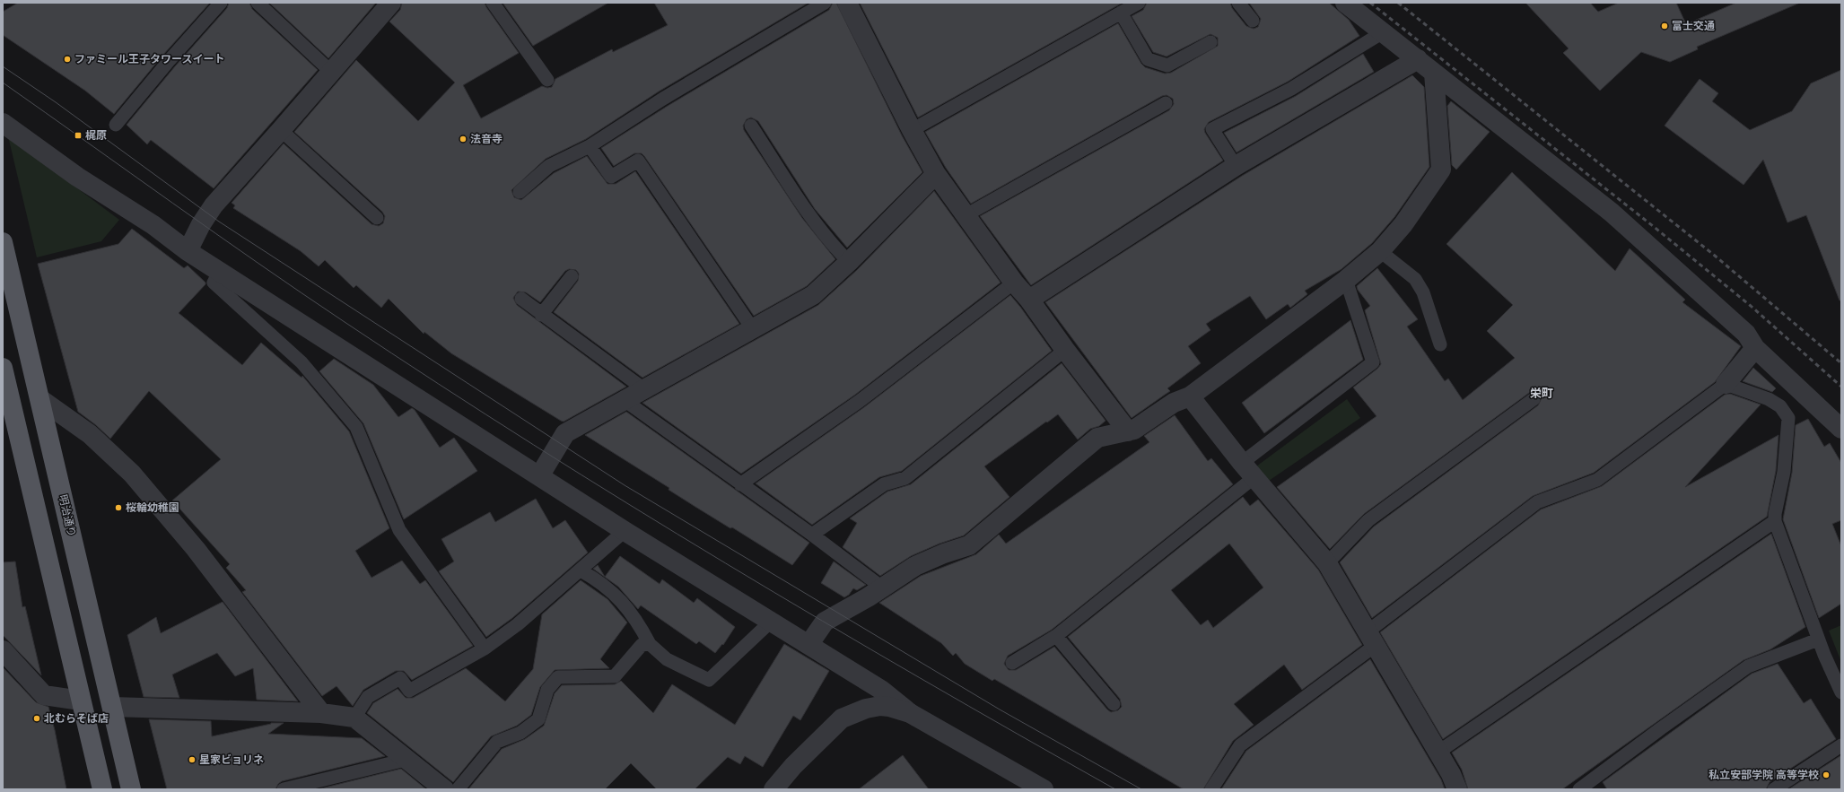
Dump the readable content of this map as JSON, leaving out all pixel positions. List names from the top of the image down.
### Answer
{
  "streets": {
    "main road": ["明治通り"]
  },
  "districts": ["栄町"],
  "places": {
    "other": [
      "富士交通",
      "ファミール王子タワースイート",
      "法音寺",
      "桜輪幼稚園",
      "北むらそば店",
      "星家ビョリネ",
      "私立安部学院 高等学校"
    ],
    "transit": ["梶原"]
  }
}
